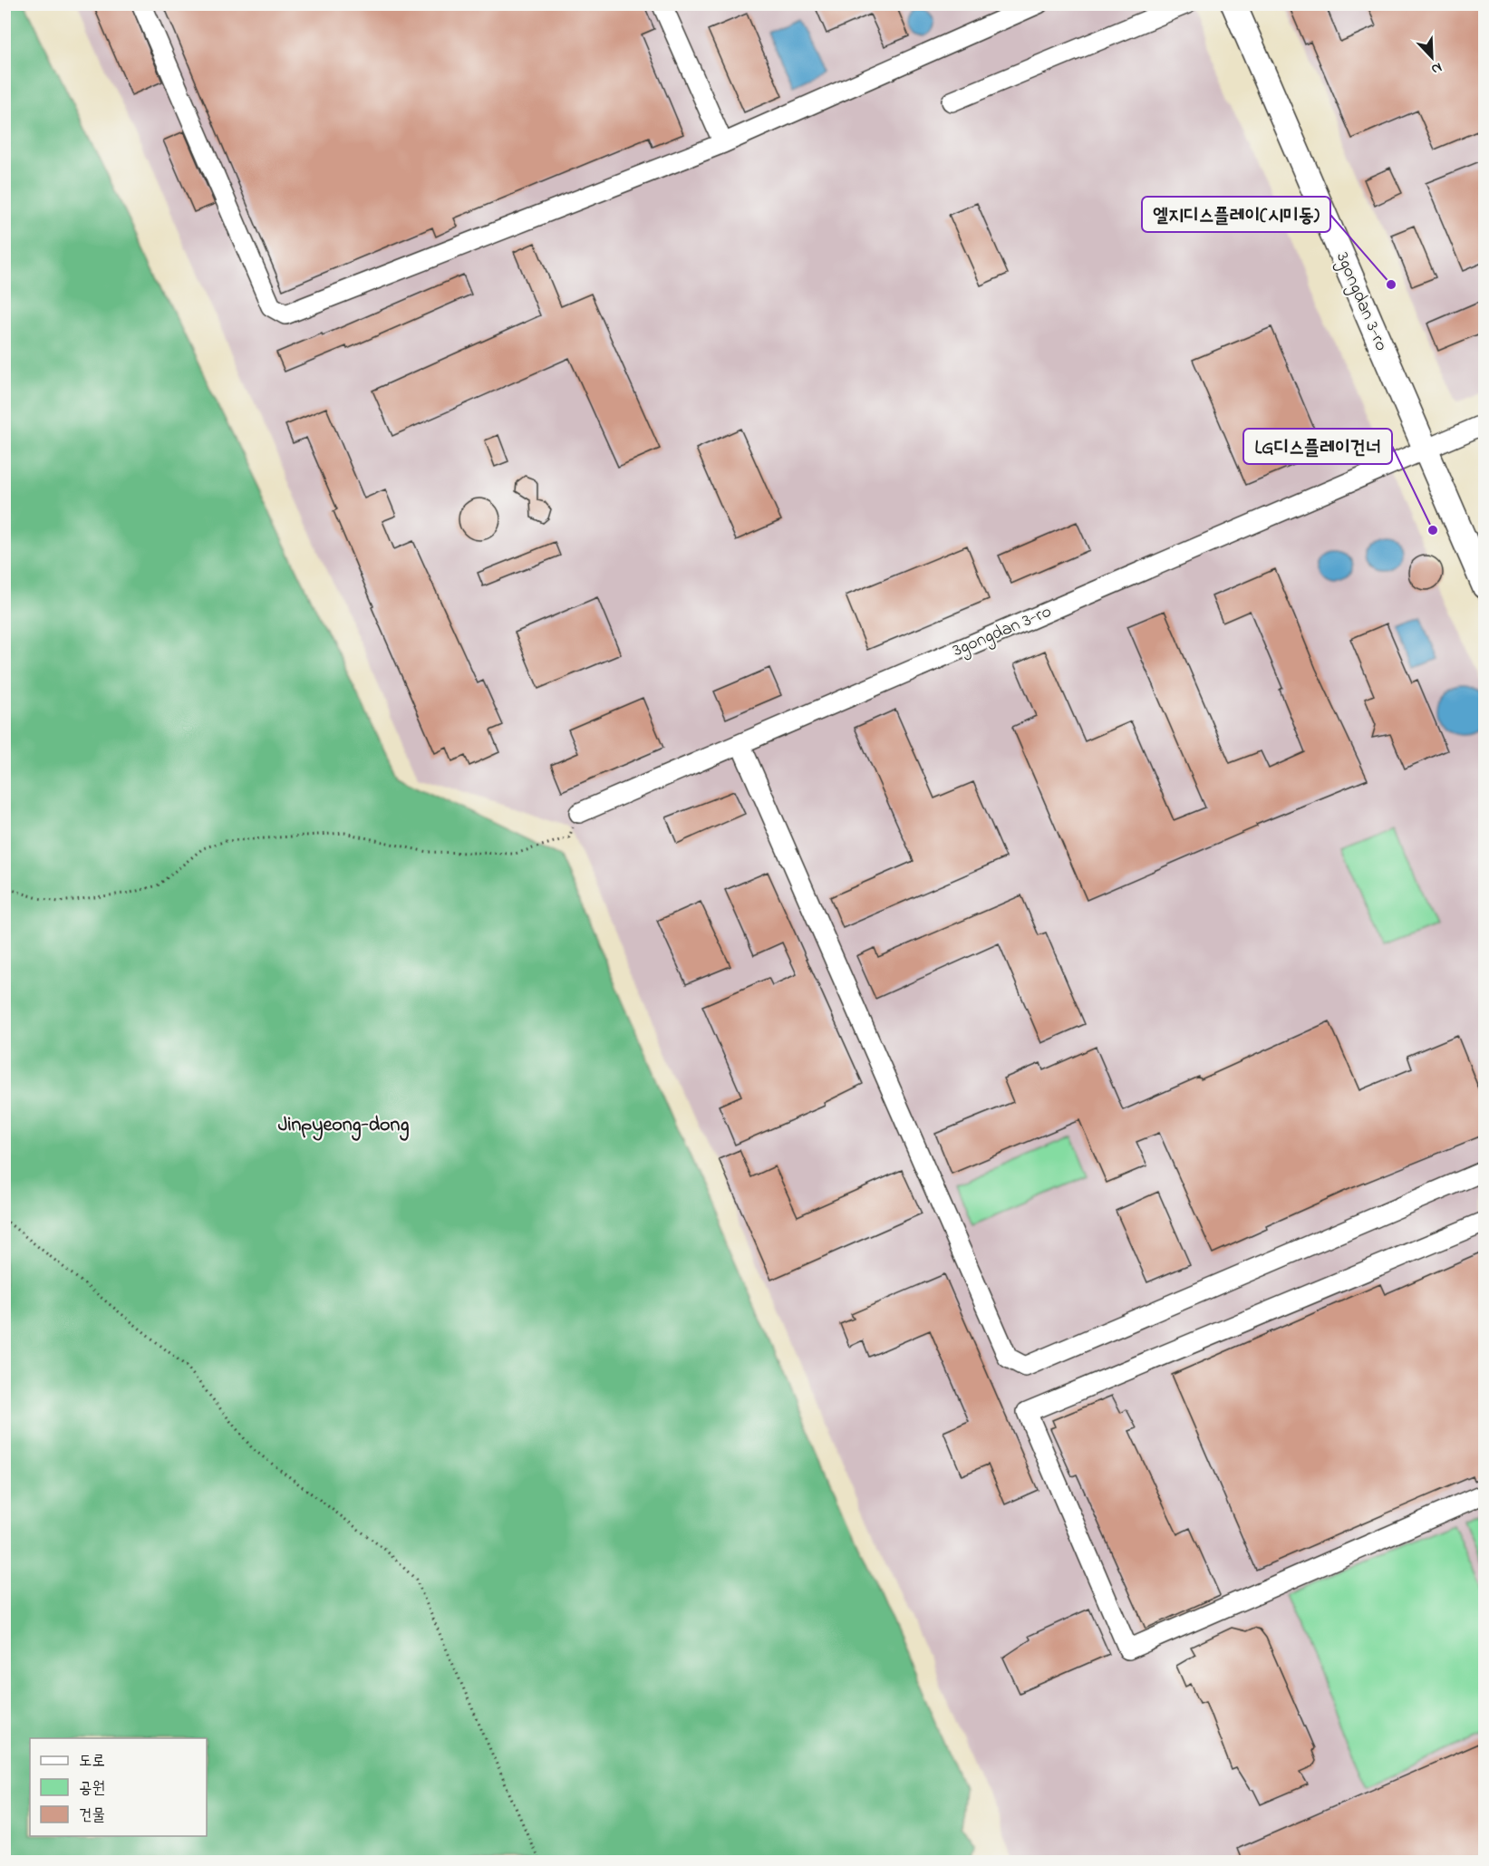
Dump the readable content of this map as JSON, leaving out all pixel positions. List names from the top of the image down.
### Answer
{
  "streets": {
    "main road": ["3gongdan 3-ro"]
  },
  "districts": ["Jinpyeong-dong"],
  "places": ["엘지디스플레이(시미동)", "LG디스플레이건너"],
  "legend": ["도로", "공원", "건물"],
  "north": "bottom right"
}
